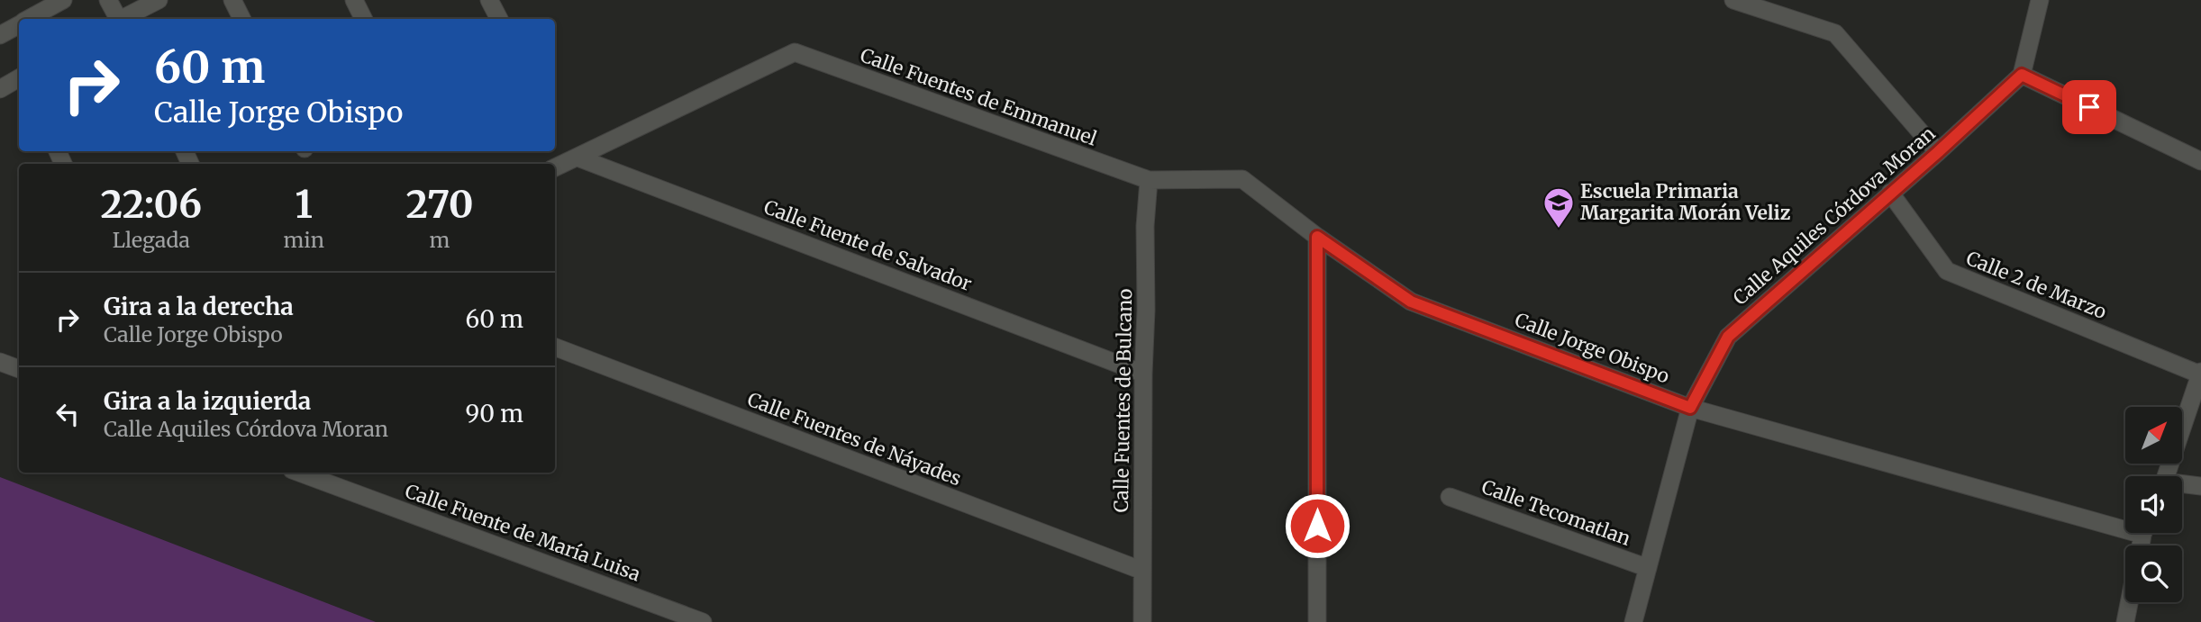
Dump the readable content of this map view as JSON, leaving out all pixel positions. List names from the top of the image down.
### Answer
{
  "streets": {
    "street": [
      "Calle Fuentes de Emmanuel",
      "Calle Aquiles Córdova Moran",
      "Calle Fuente de Salvador",
      "Calle 2 de Marzo",
      "Calle Jorge Obispo",
      "Calle Fuentes de Bulcano",
      "Calle Fuentes de Náyades",
      "Calle Tecomatlan",
      "Calle Fuente de María Luisa"
    ]
  },
  "crossings": [
    ["Calle Fuentes de Emmanuel", "Calle Fuente de Salvador"],
    ["Calle Fuentes de Emmanuel", "Calle Jorge Obispo"],
    ["Calle Fuentes de Emmanuel", "Calle Fuentes de Bulcano"],
    ["Calle Aquiles Córdova Moran", "Calle 2 de Marzo"],
    ["Calle Aquiles Córdova Moran", "Calle Jorge Obispo"],
    ["Calle Aquiles Córdova Moran", "Calle Tecomatlan"],
    ["Calle Fuente de Salvador", "Calle Fuentes de Bulcano"],
    ["Calle Jorge Obispo", "Calle Fuentes de Bulcano"],
    ["Calle Fuentes de Bulcano", "Calle Fuentes de Náyades"]
  ],
  "places": {
    "school or university": ["Escuela Primaria Margarita Morán Veliz"]
  },
  "north": "top right",
  "page": {
    "turn": ["60 m", "Calle Jorge Obispo"],
    "eta": [
      "22:06",
      "Llegada",
      "1",
      "min",
      "270",
      "m"
    ],
    "list": [
      {
        "name": "Gira a la derecha",
        "note": "Calle Jorge Obispo",
        "value": "60 m"
      },
      {
        "name": "Gira a la izquierda",
        "note": "Calle Aquiles Córdova Moran",
        "value": "90 m"
      }
    ]
  }
}
